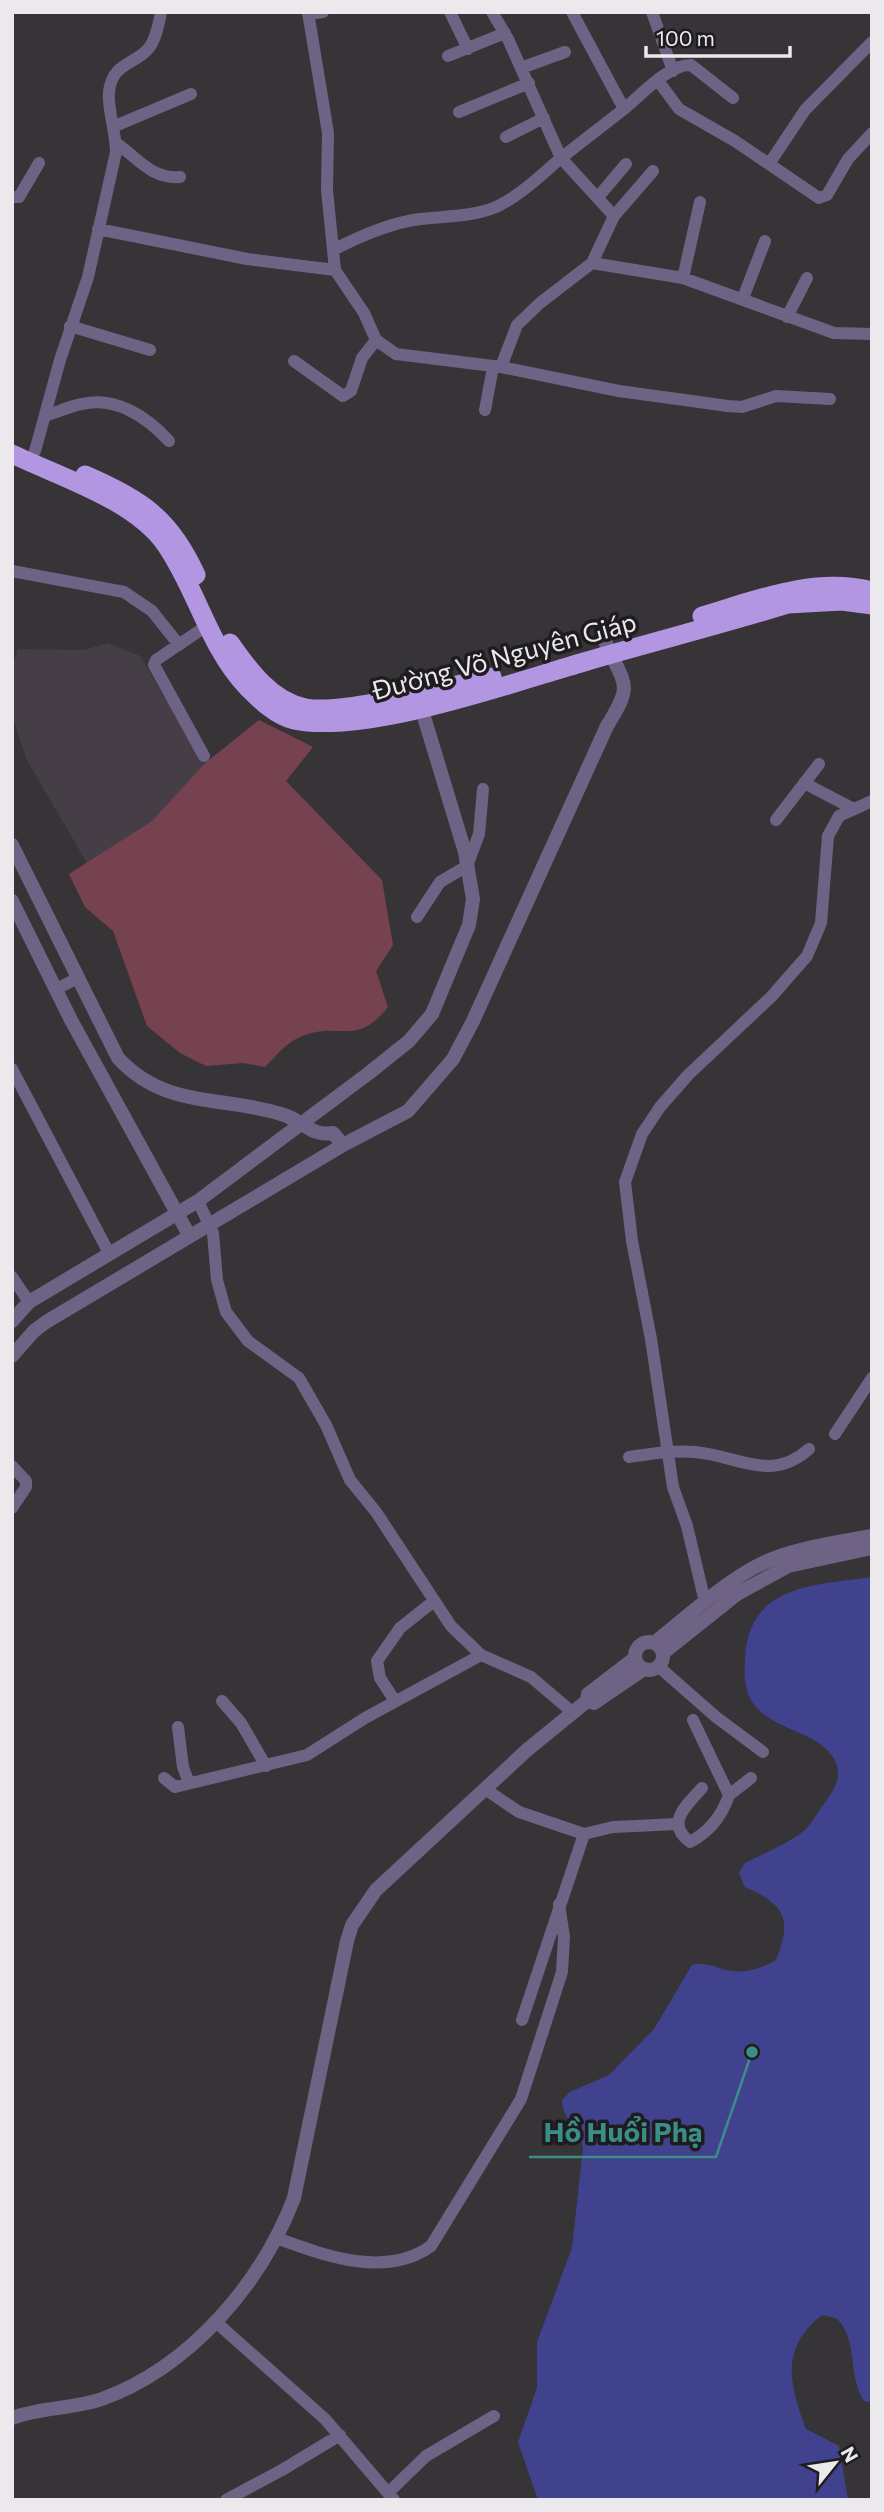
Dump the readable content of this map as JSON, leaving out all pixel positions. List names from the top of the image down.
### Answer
{
  "streets": {
    "highway": ["Đường Võ Nguyên Giáp"]
  },
  "places": ["Hồ Huổi Phạ"],
  "scale_bar": "100 m",
  "north": "top right"
}
